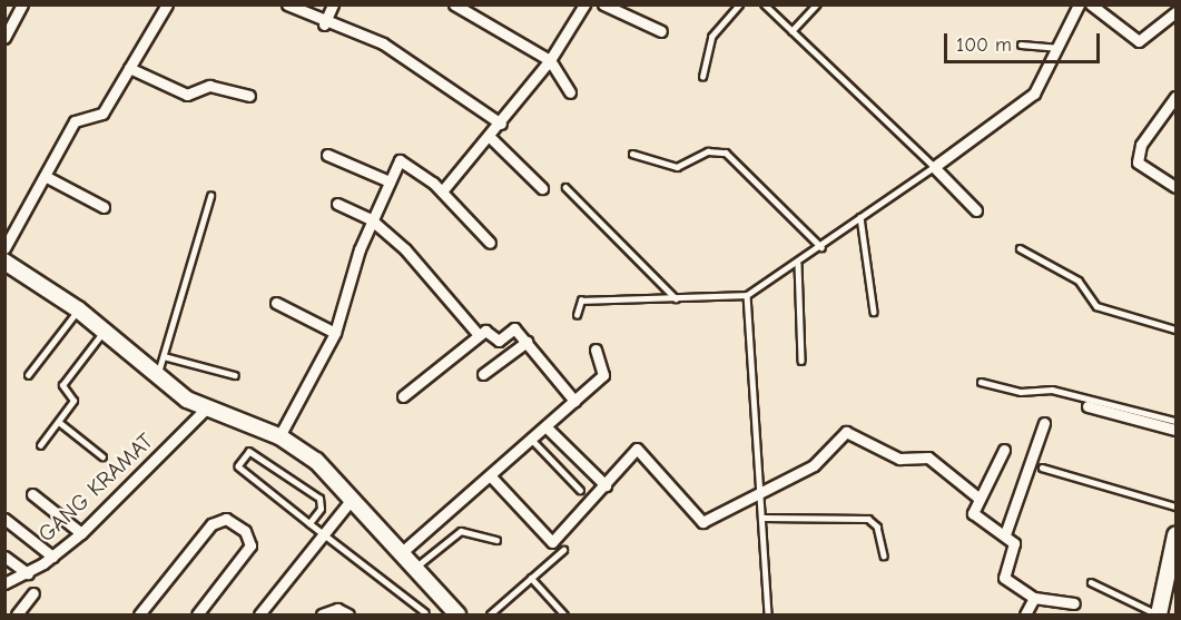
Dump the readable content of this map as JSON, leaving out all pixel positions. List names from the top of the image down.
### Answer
{
  "streets": {
    "street": ["GANG KRAMAT"]
  },
  "scale_bar": "100 m"
}
